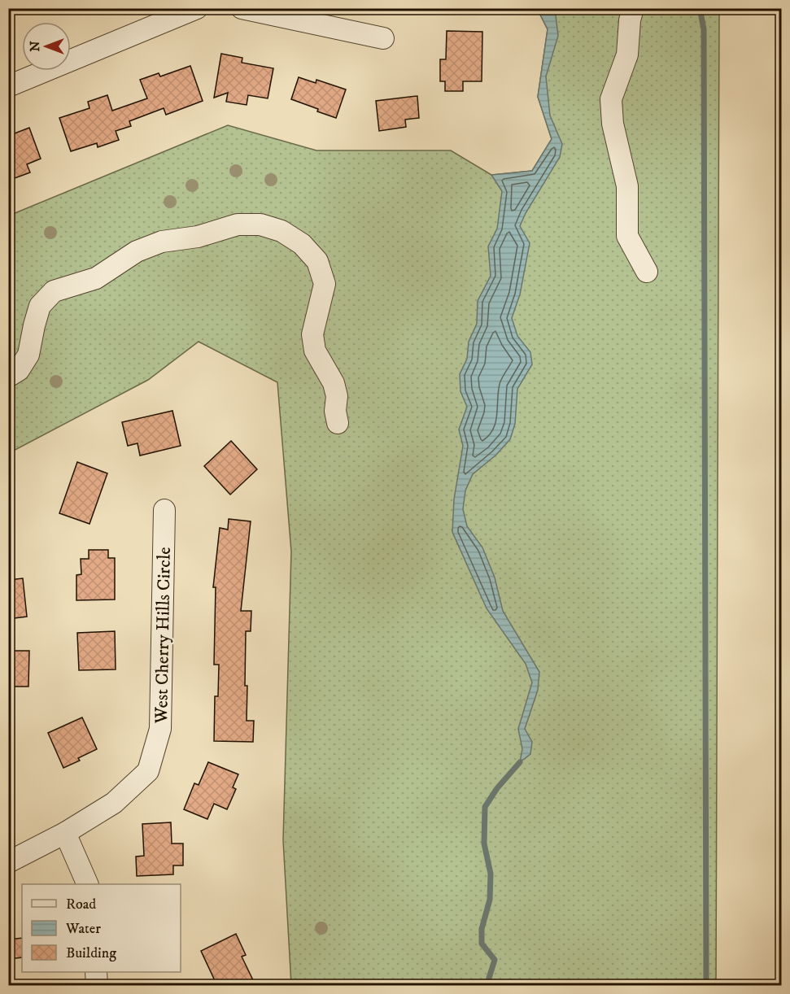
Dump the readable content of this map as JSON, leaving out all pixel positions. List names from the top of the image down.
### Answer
{
  "streets": {
    "street": ["West Cherry Hills Circle"]
  },
  "legend": ["Road", "Water", "Building"],
  "north": "left"
}
